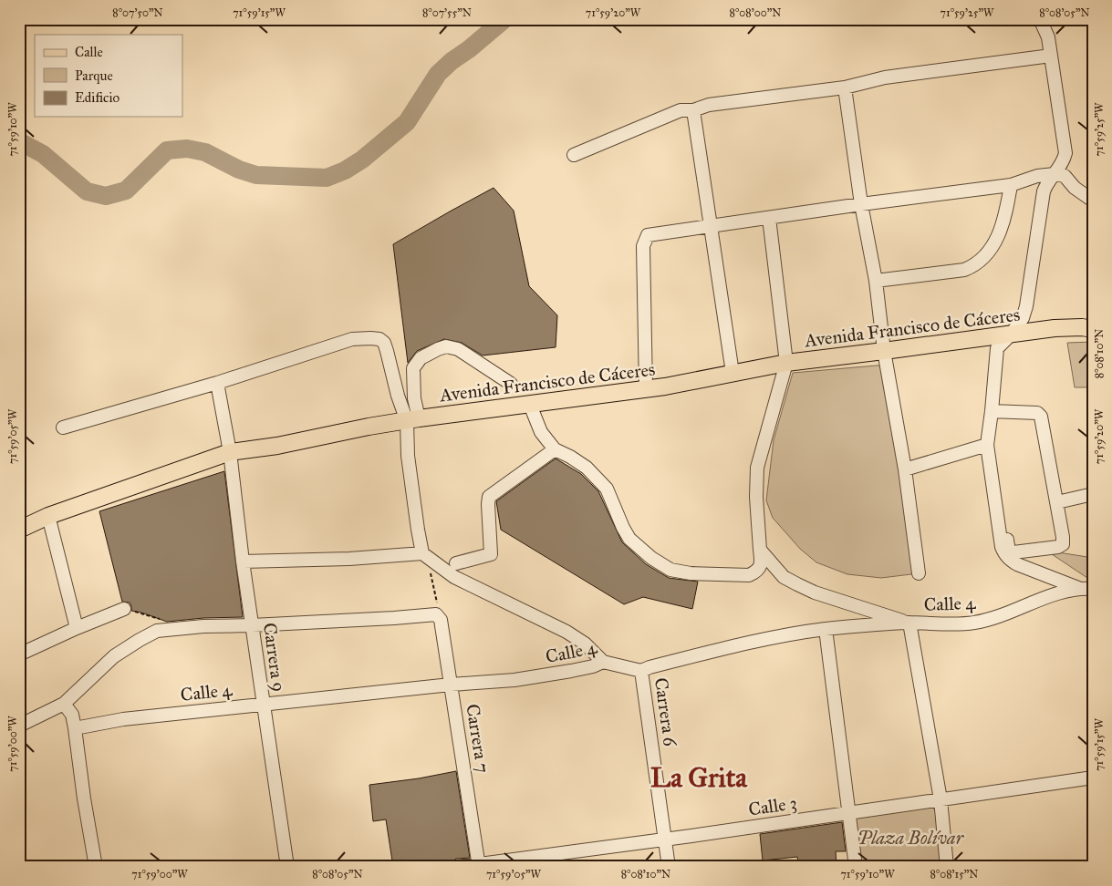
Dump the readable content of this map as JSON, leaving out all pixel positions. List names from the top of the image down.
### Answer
{
  "streets": {
    "main road": ["Avenida Francisco de Cáceres"],
    "street": [
      "Calle 4",
      "Carrera 9",
      "Carrera 6",
      "Carrera 7",
      "Calle 3"
    ]
  },
  "crossings": [
    ["Avenida Francisco de Cáceres", "Carrera 9"],
    ["Calle 4", "Carrera 9"],
    ["Calle 4", "Carrera 6"],
    ["Calle 4", "Carrera 7"],
    ["Carrera 6", "Calle 3"],
    ["Carrera 7", "Calle 3"]
  ],
  "districts": ["La Grita"],
  "parks": ["Plaza Bolívar"],
  "legend": ["Calle", "Parque", "Edificio"],
  "coordinates": [
    "8°07'50\"N",
    "71°59'15\"W",
    "8°07'55\"N",
    "71°59'20\"W",
    "8°08'00\"N",
    "71°59'25\"W",
    "8°08'05\"N",
    "71°59'10\"W",
    "8°08'10\"N",
    "71°59'05\"W",
    "71°59'00\"W",
    "8°08'15\"N"
  ]
}
